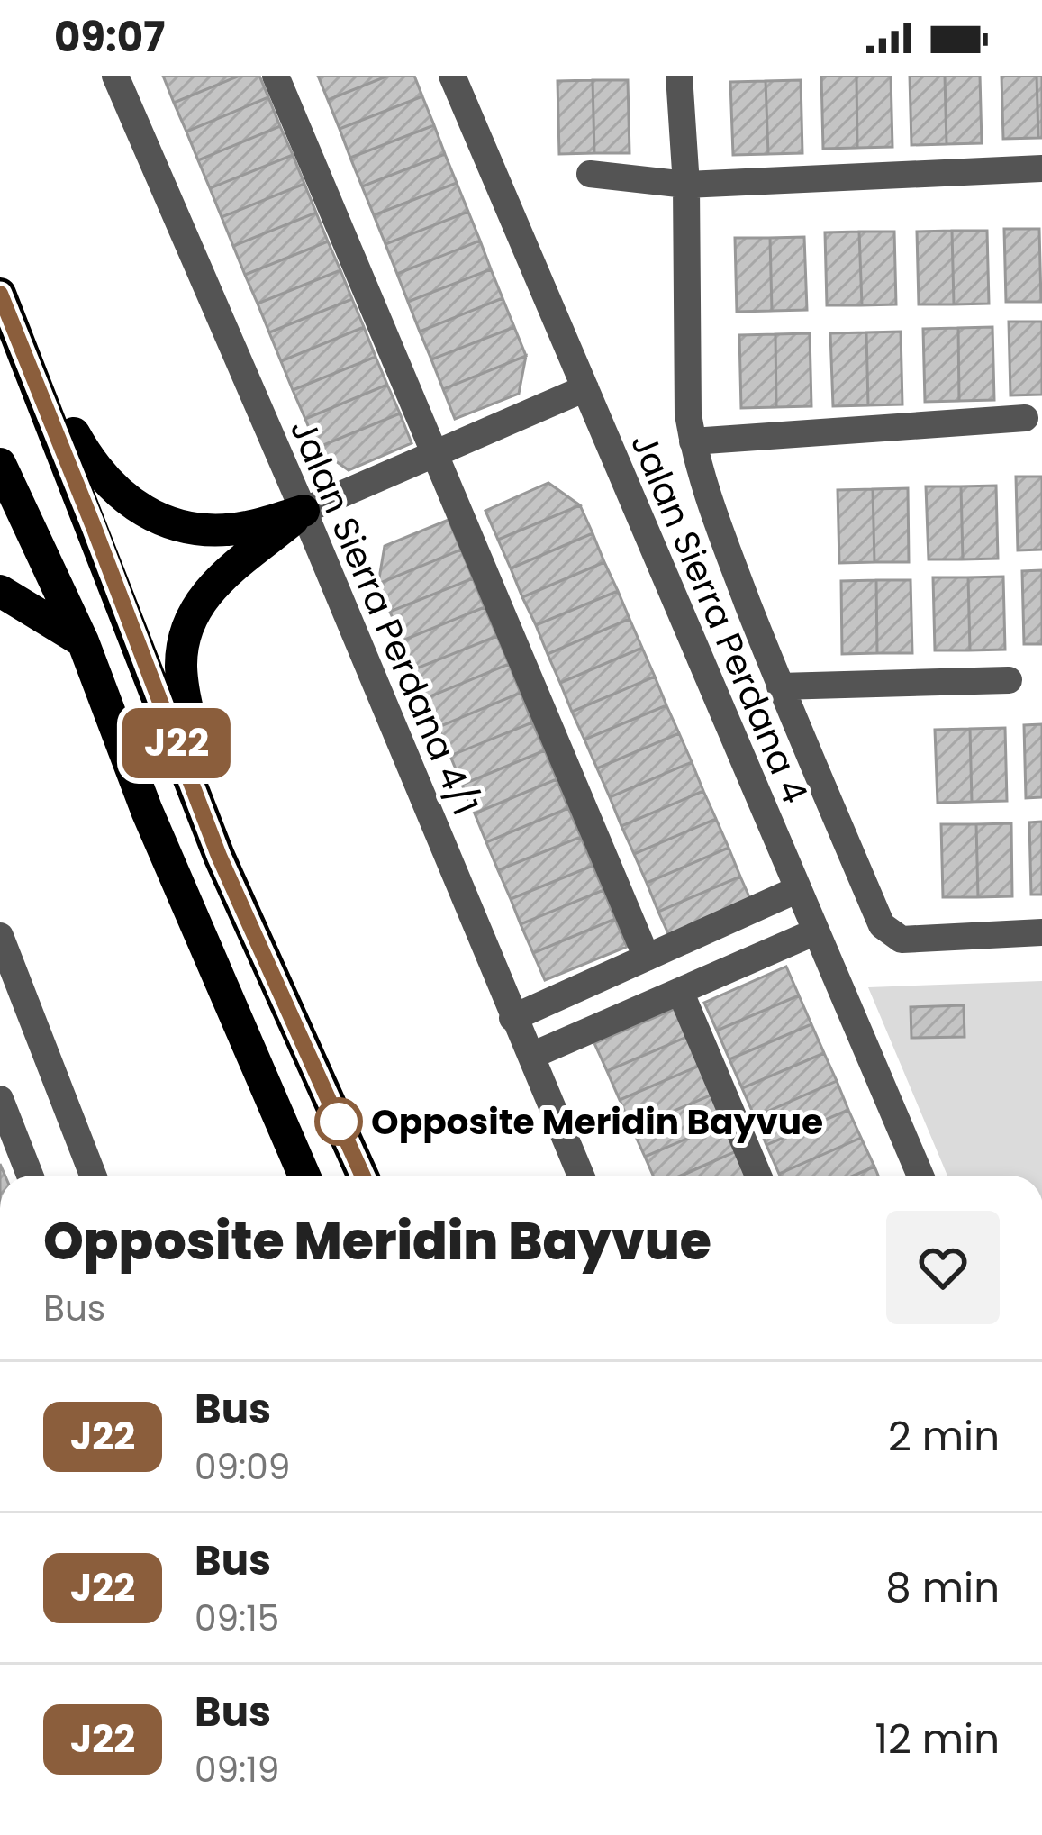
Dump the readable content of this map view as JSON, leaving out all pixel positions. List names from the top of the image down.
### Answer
{
  "streets": {
    "street": ["Jalan Sierra Perdana 4/1", "Jalan Sierra Perdana 4"]
  },
  "places": ["Opposite Meridin Bayvue"],
  "lines": ["bus line J22"],
  "page": {
    "status": "09:07",
    "on_map": "J22",
    "heading": ["Opposite Meridin Bayvue", "Bus"],
    "list": [
      {
        "mark": "J22",
        "name": "Bus",
        "note": "09:09",
        "value": "2 min"
      },
      {
        "mark": "J22",
        "name": "Bus",
        "note": "09:15",
        "value": "8 min"
      },
      {
        "mark": "J22",
        "name": "Bus",
        "note": "09:19",
        "value": "12 min"
      }
    ]
  }
}
